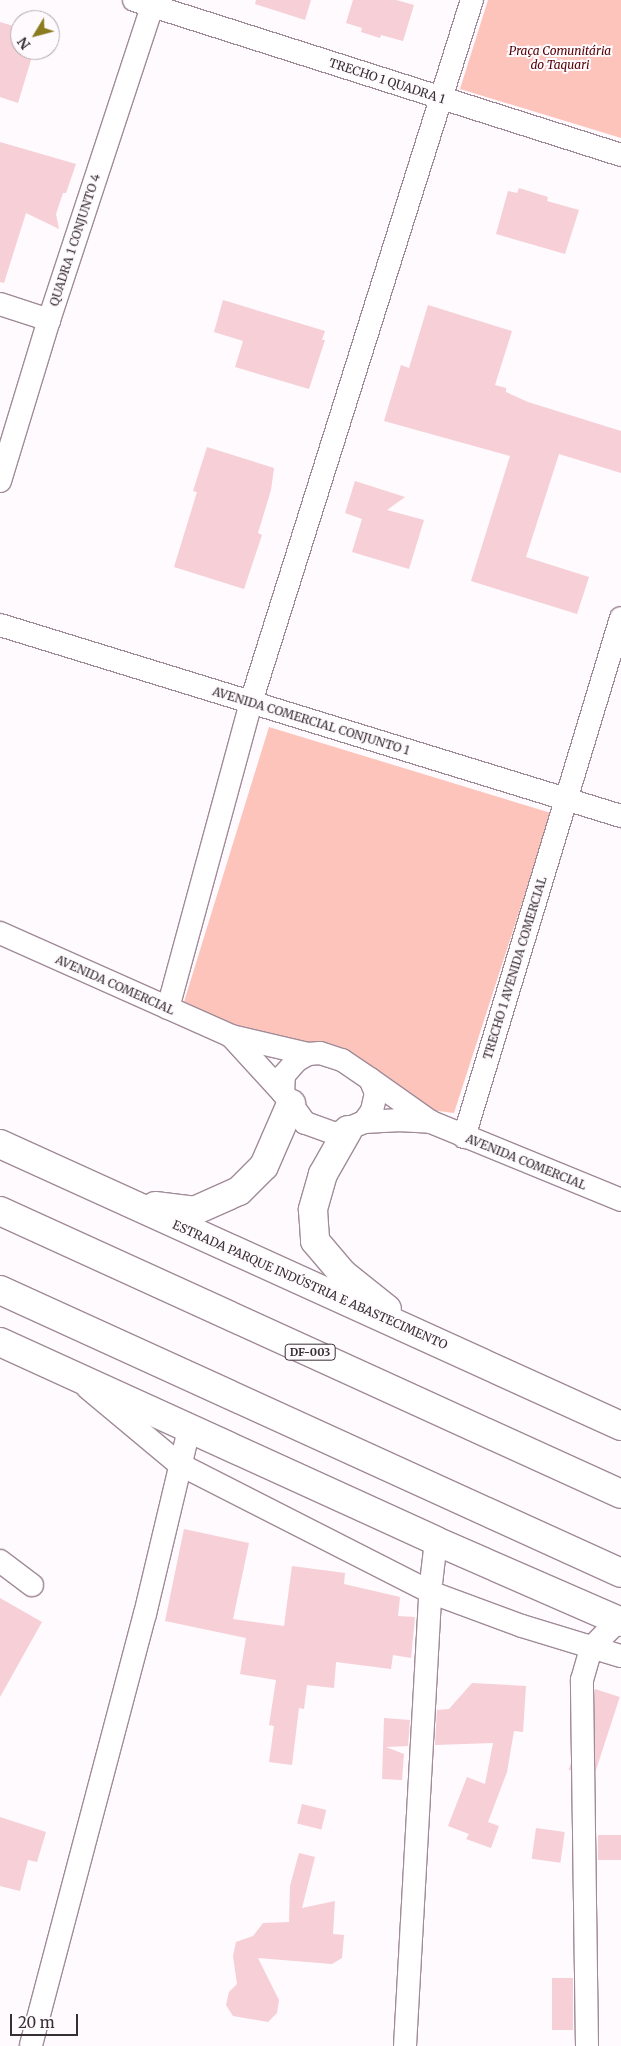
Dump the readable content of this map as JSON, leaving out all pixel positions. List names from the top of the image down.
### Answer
{
  "streets": {
    "main road": ["ESTRADA PARQUE INDÚSTRIA E ABASTECIMENTO", "DF-003"],
    "street": [
      "TRECHO 1 QUADRA 1",
      "QUADRA 1 CONJUNTO 4",
      "AVENIDA COMERCIAL CONJUNTO 1",
      "TRECHO 1 AVENIDA COMERCIAL",
      "AVENIDA COMERCIAL"
    ]
  },
  "crossings": [
    ["TRECHO 1 QUADRA 1", "QUADRA 1 CONJUNTO 4"],
    ["AVENIDA COMERCIAL CONJUNTO 1", "TRECHO 1 AVENIDA COMERCIAL"],
    ["TRECHO 1 AVENIDA COMERCIAL", "AVENIDA COMERCIAL"]
  ],
  "parks": ["Praça Comunitária do Taquari"],
  "scale_bar": "20 m",
  "north": "bottom left"
}
